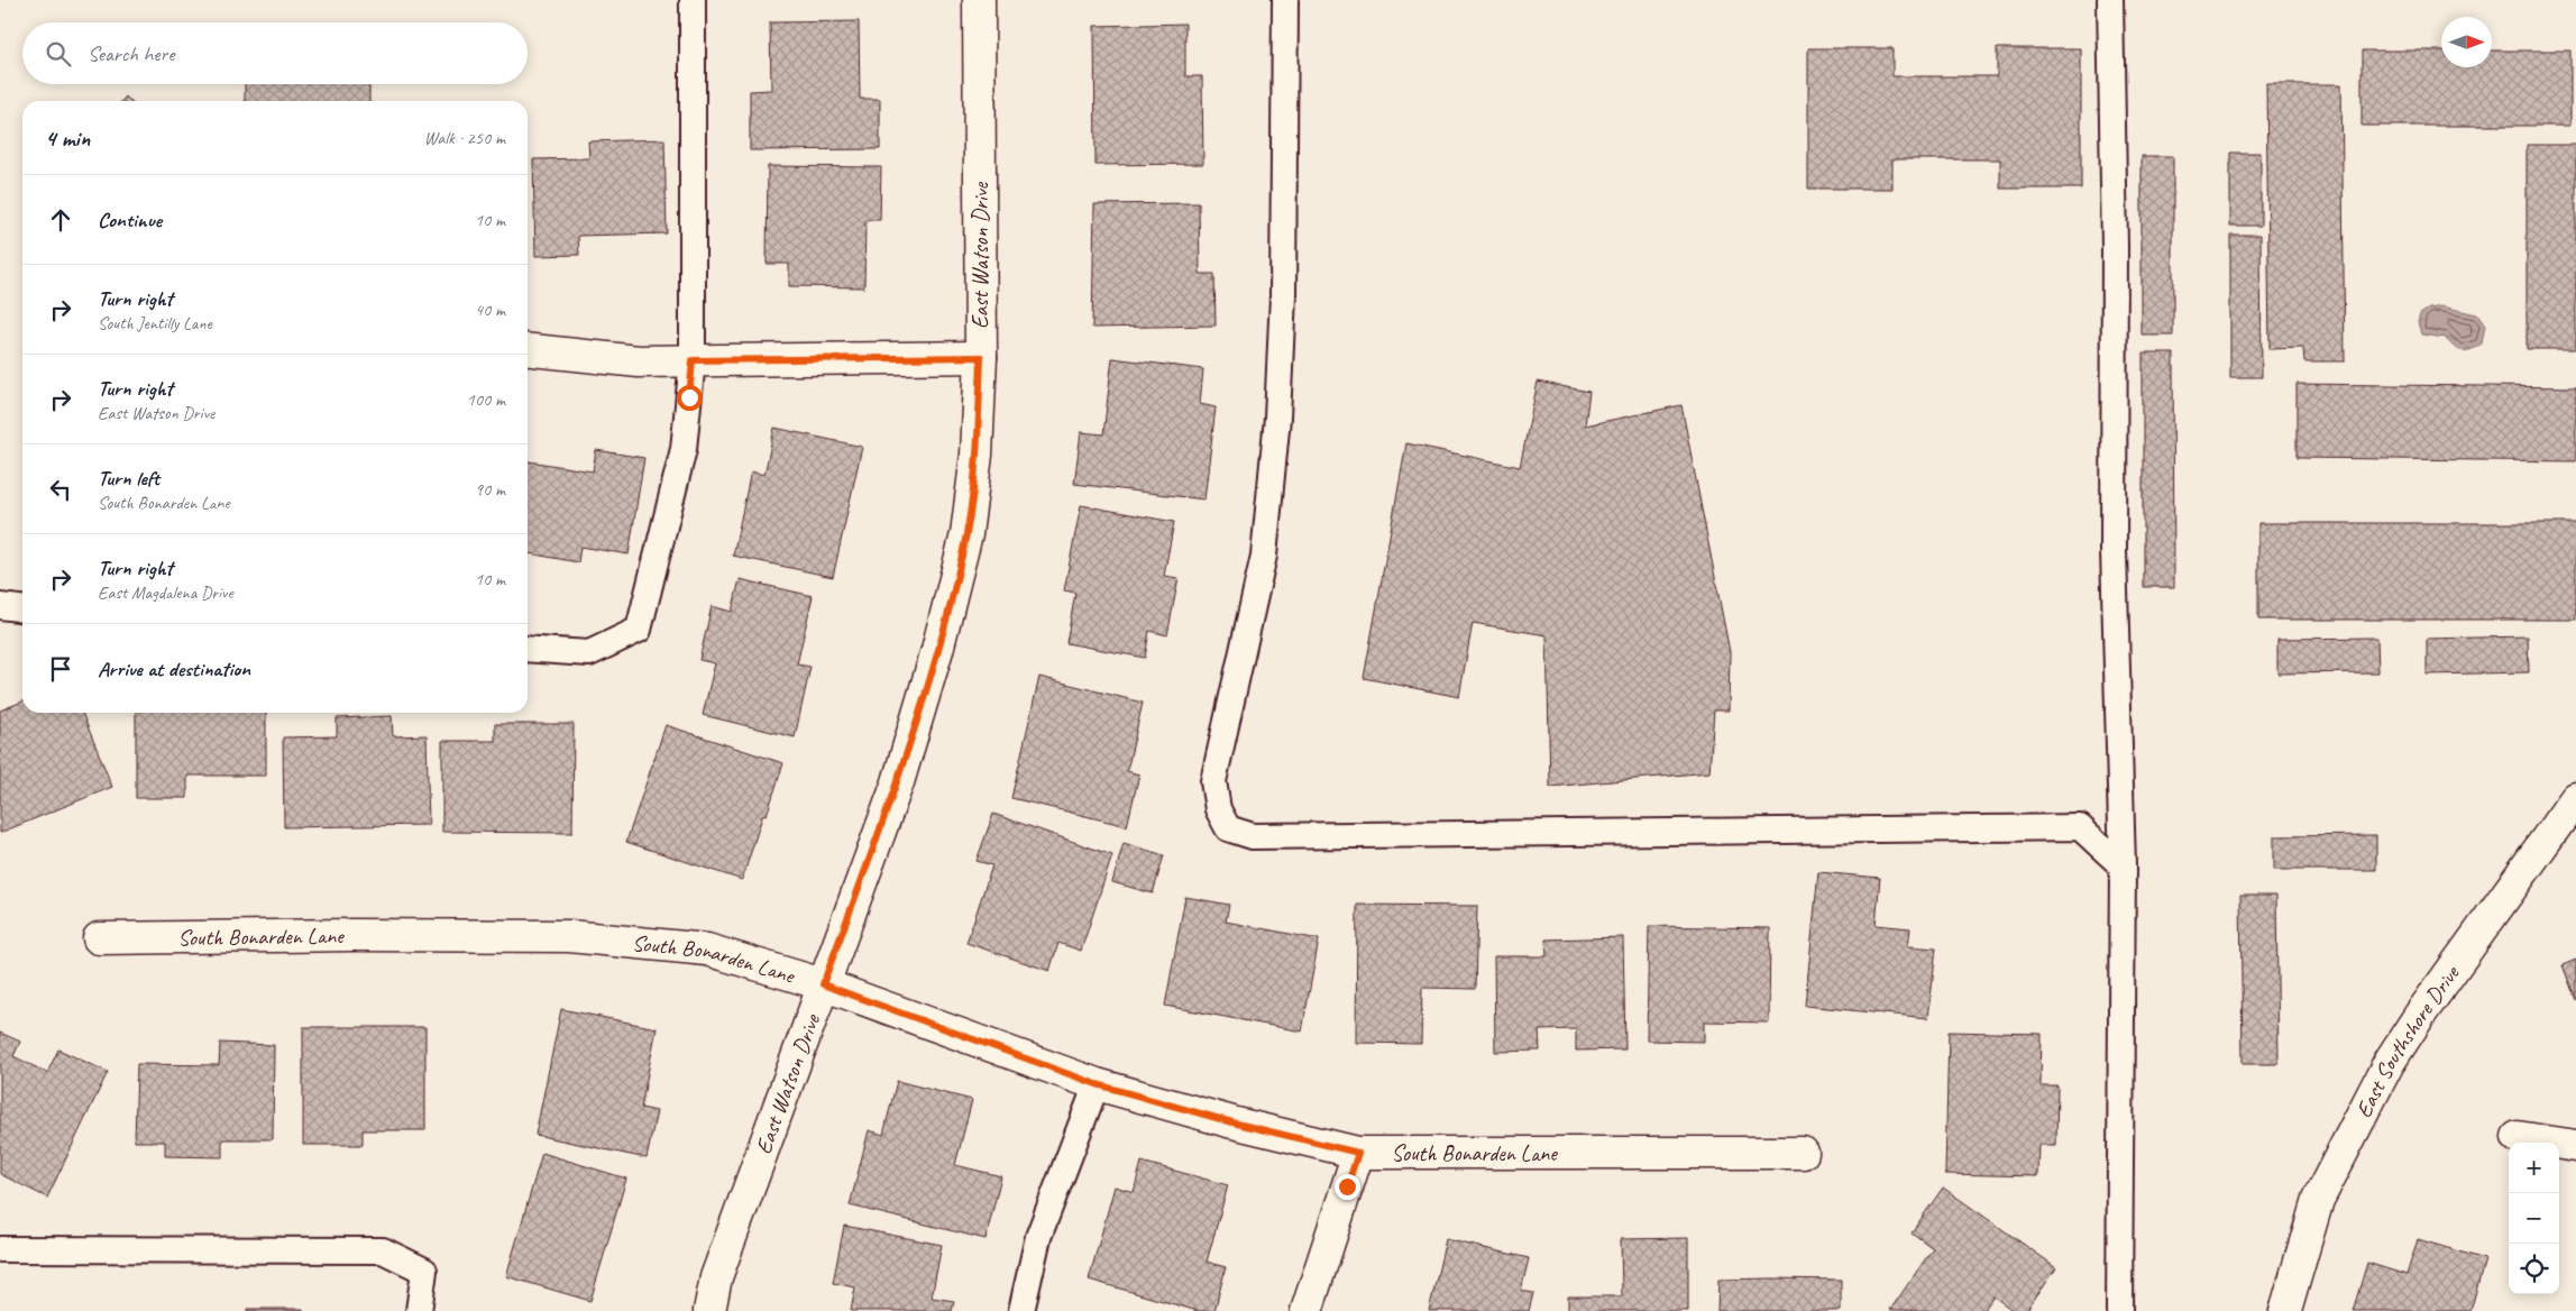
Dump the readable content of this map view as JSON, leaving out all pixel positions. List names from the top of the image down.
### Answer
{
  "streets": {
    "street": ["East Watson Drive", "South Bonarden Lane", "East Southshore Drive"]
  },
  "crossings": [
    ["East Watson Drive", "South Bonarden Lane"]
  ],
  "north": "right",
  "page": {
    "search": "Search here",
    "heading": ["4 min", "Walk · 250 m"],
    "list": [
      ["Continue", "10 m"],
      ["Turn right", "South Jentilly Lane", "40 m"],
      ["Turn right", "East Watson Drive", "100 m"],
      ["Turn left", "South Bonarden Lane", "90 m"],
      ["Turn right", "East Magdalena Drive", "10 m"],
      "Arrive at destination"
    ],
    "map_buttons": ["+", "−"]
  }
}
